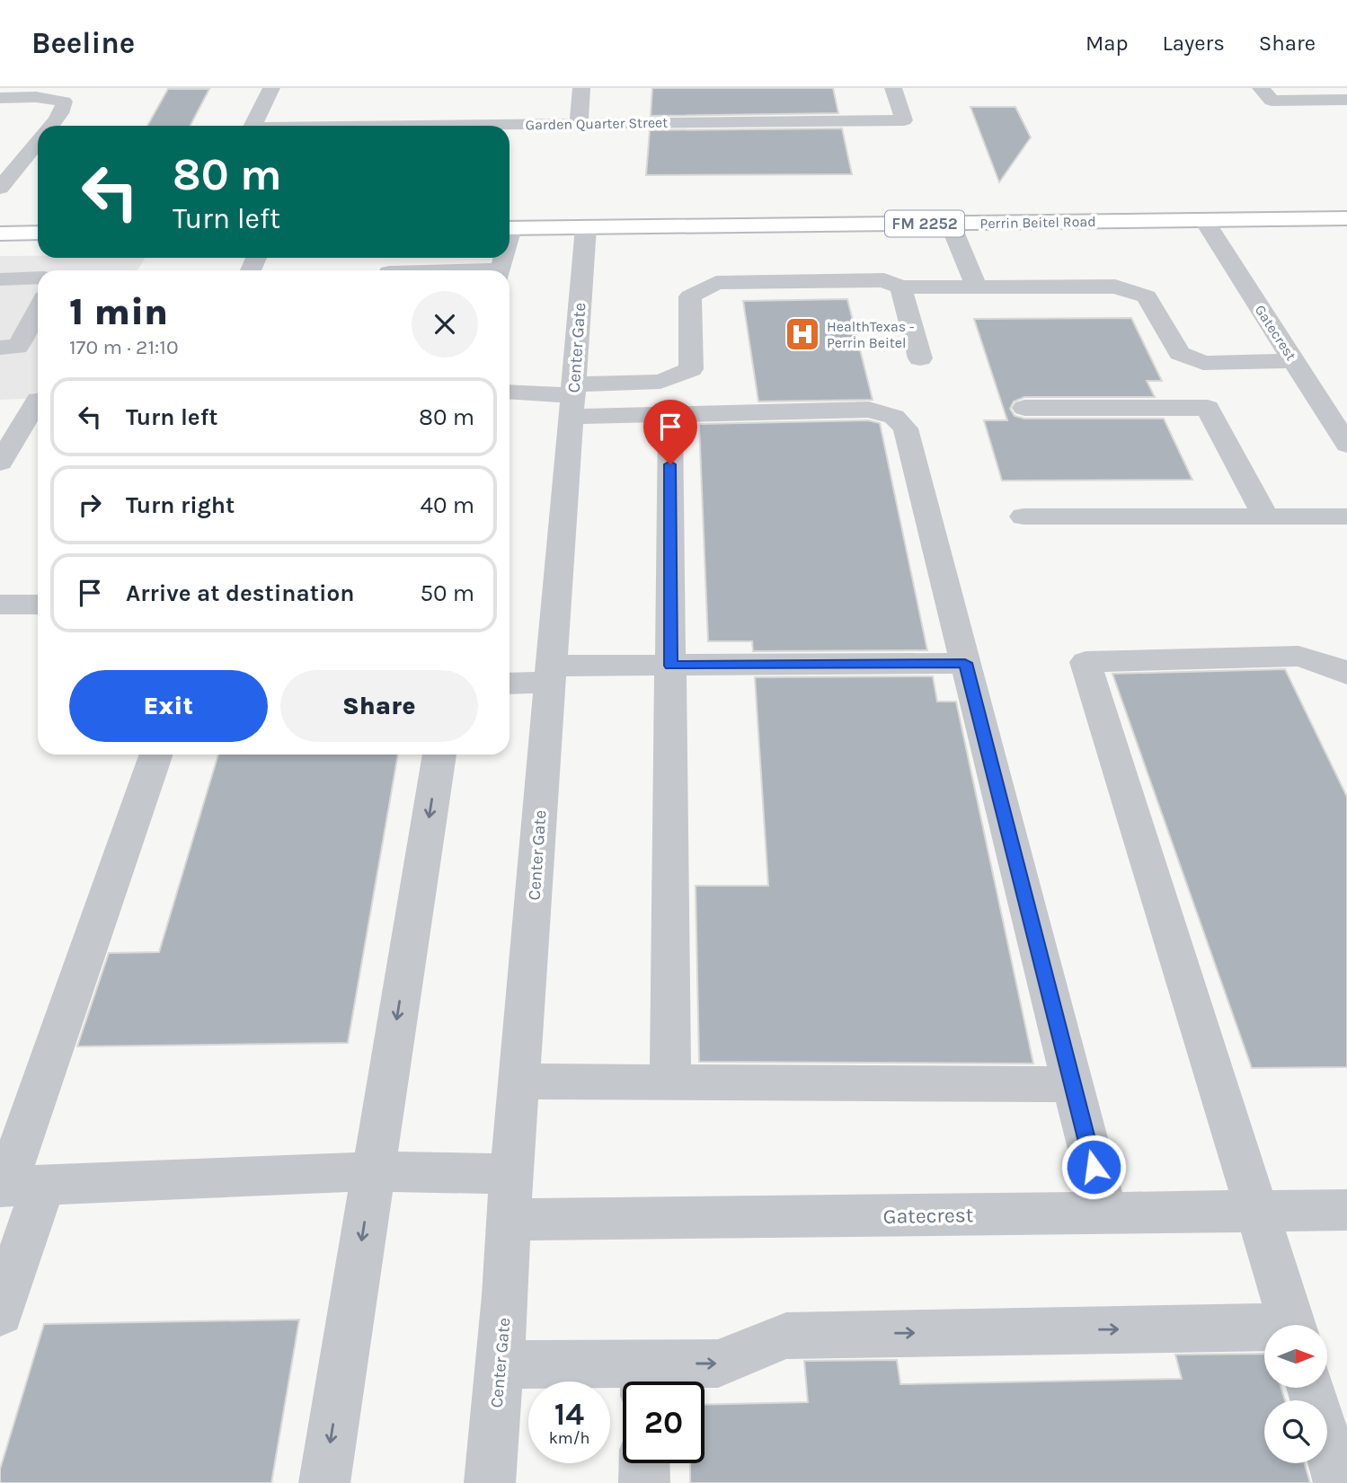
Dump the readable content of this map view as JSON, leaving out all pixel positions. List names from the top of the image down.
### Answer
{
  "streets": {
    "main road": ["Perrin Beitel Road", "FM 2252"],
    "street": ["Garden Quarter Street", "Gatecrest", "Center Gate"]
  },
  "crossings": [
    ["Perrin Beitel Road", "Gatecrest"],
    ["Perrin Beitel Road", "Center Gate"],
    ["Gatecrest", "Center Gate"]
  ],
  "places": {
    "hospital": ["HealthTexas - Perrin Beitel"]
  },
  "north": "right",
  "page": {
    "header": "Beeline",
    "nav": ["Map", "Layers", "Share"],
    "turn": ["80 m", "Turn left"],
    "heading": ["1 min", "170 m · 21:10"],
    "list": [
      {
        "name": "Turn left",
        "value": "80 m"
      },
      {
        "name": "Turn right",
        "value": "40 m"
      },
      {
        "name": "Arrive at destination",
        "value": "50 m"
      }
    ],
    "buttons": ["Exit", "Share"],
    "speed": "14 km/h",
    "limit": "20"
  }
}
